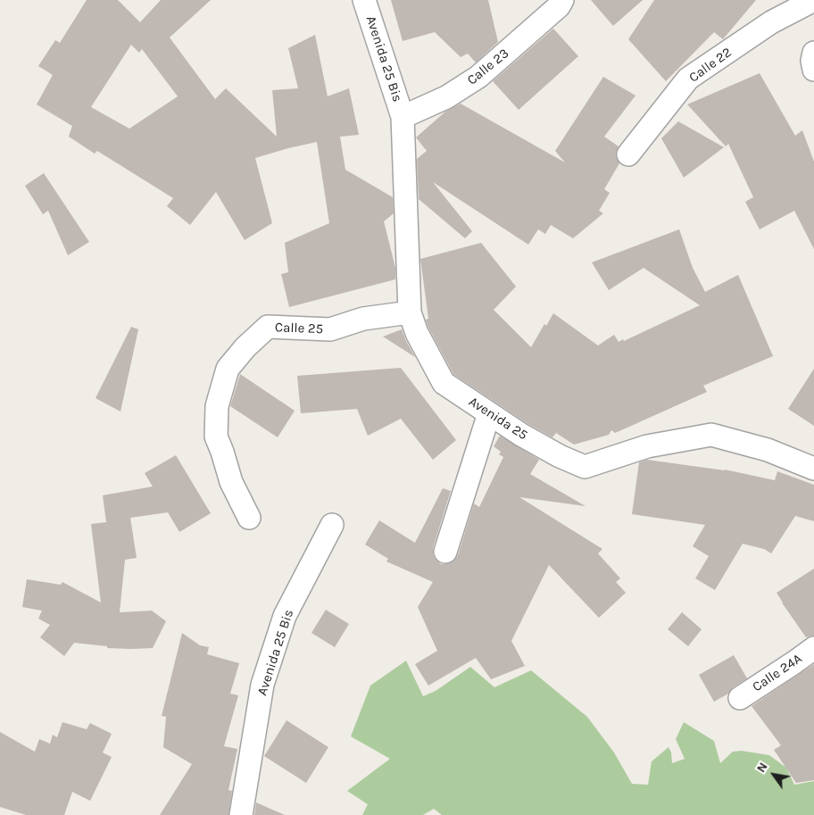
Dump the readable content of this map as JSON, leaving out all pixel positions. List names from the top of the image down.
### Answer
{
  "streets": {
    "street": [
      "Avenida 25 Bis",
      "Calle 22",
      "Calle 23",
      "Calle 25",
      "Avenida 25",
      "Calle 24A"
    ]
  },
  "crossings": [
    ["Avenida 25 Bis", "Calle 23"],
    ["Avenida 25 Bis", "Avenida 25"],
    ["Calle 23", "Avenida 25"],
    ["Calle 25", "Avenida 25"]
  ],
  "north": "top left"
}
